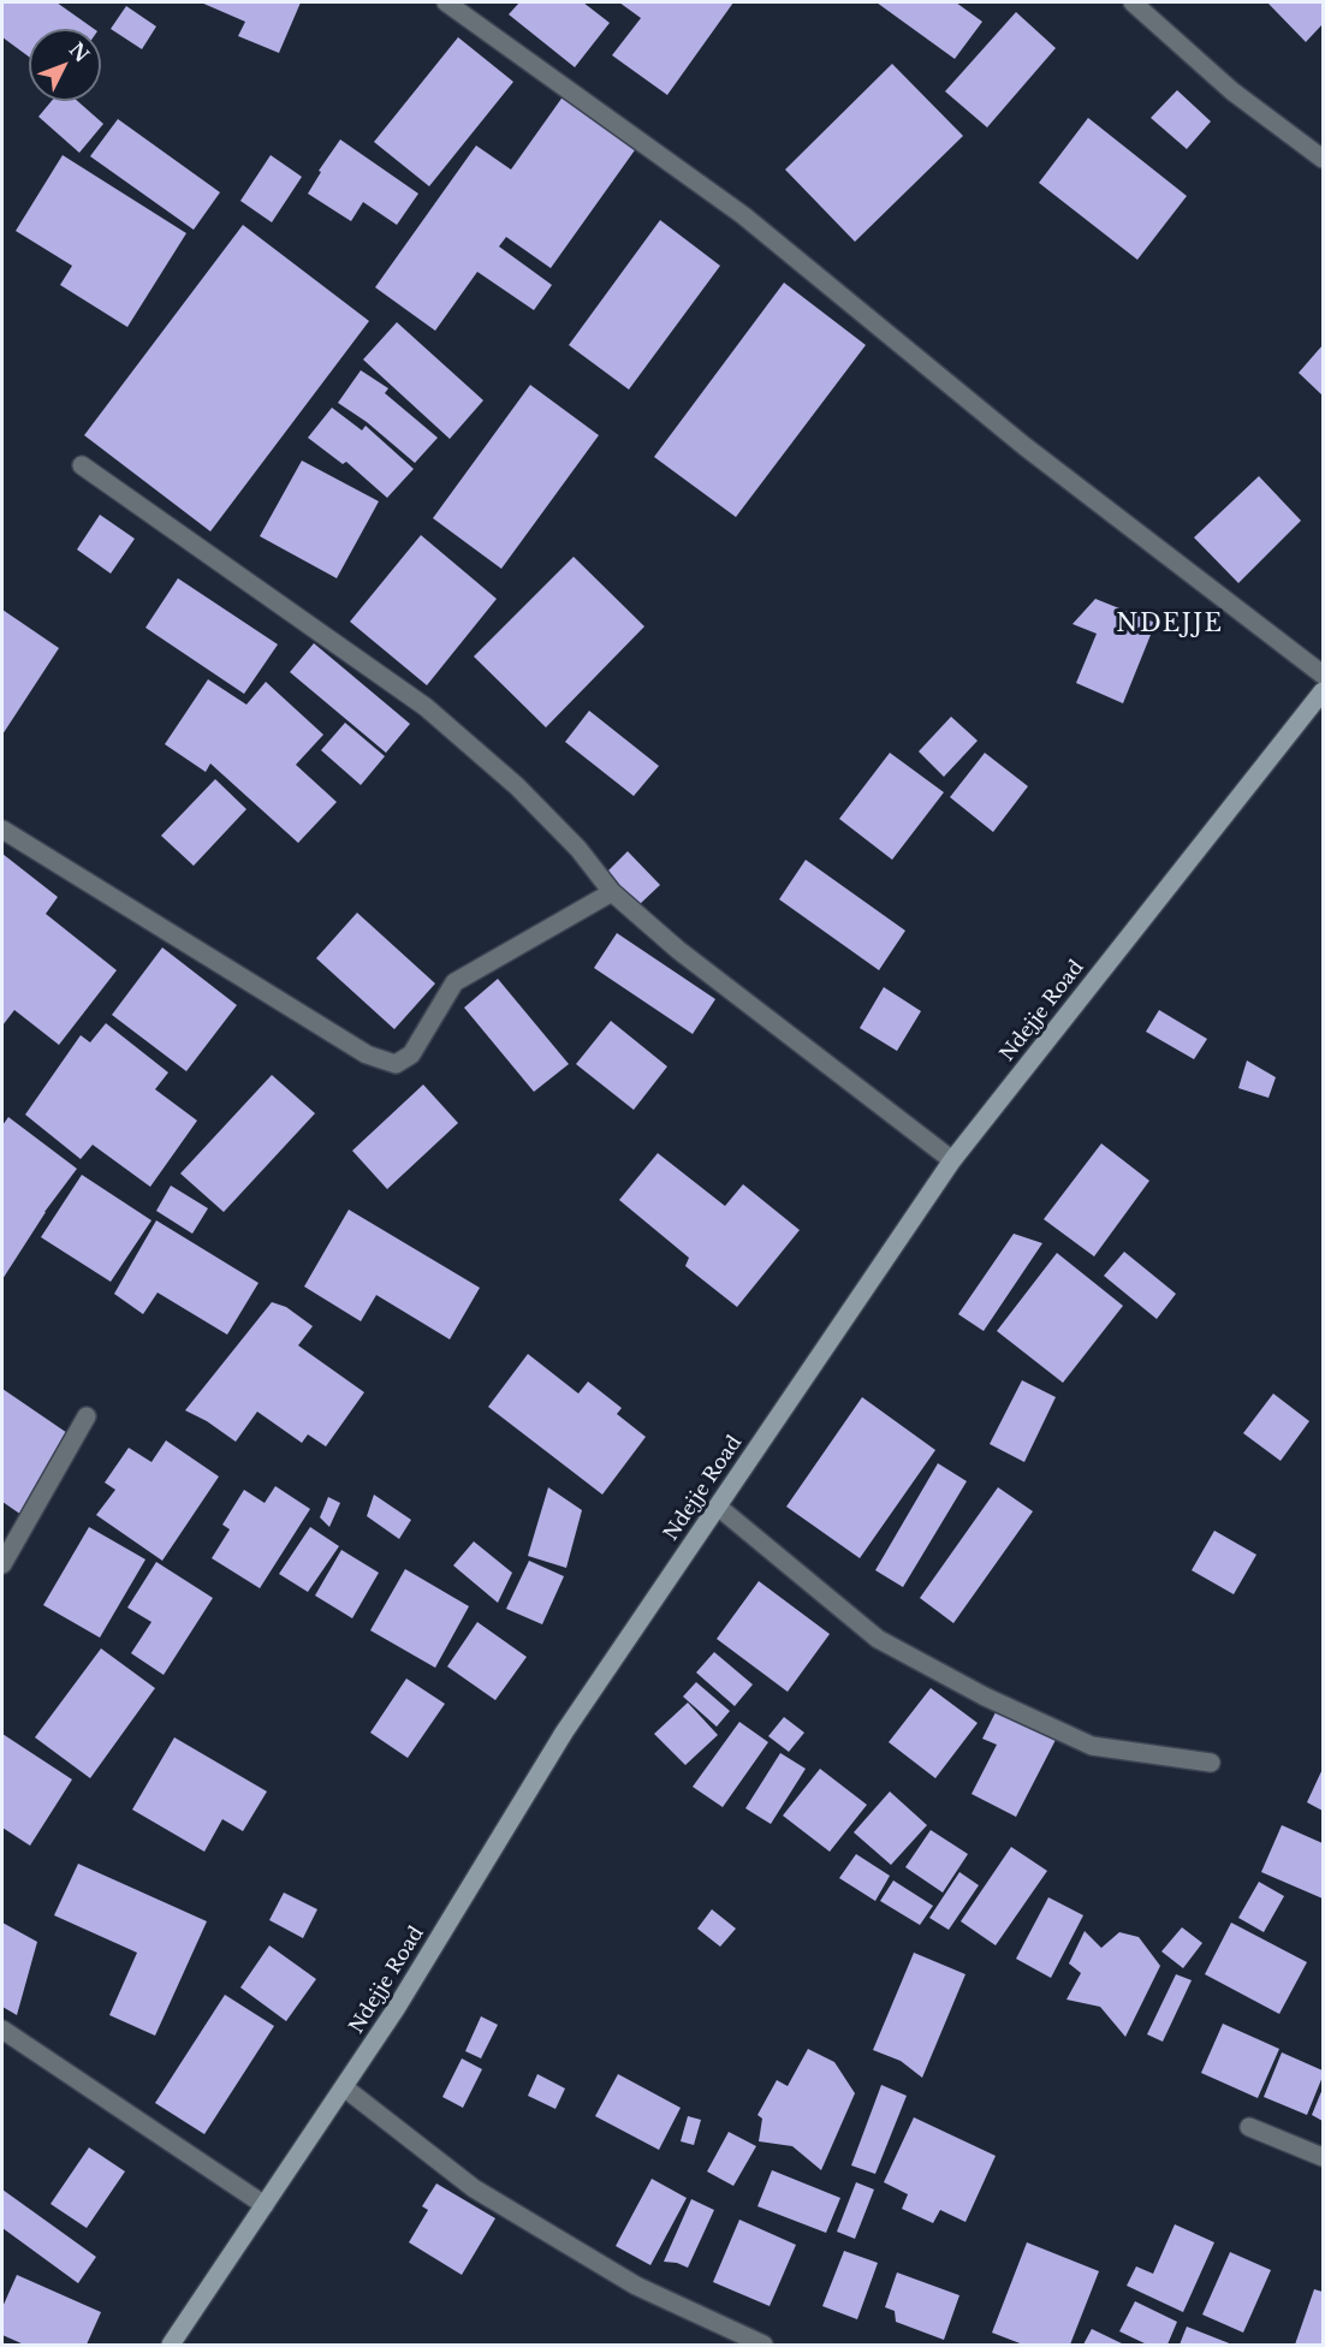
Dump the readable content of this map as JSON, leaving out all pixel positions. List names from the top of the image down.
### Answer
{
  "streets": {
    "street": ["Ndejje Road"]
  },
  "districts": ["NDEJJE"],
  "north": "top right"
}
